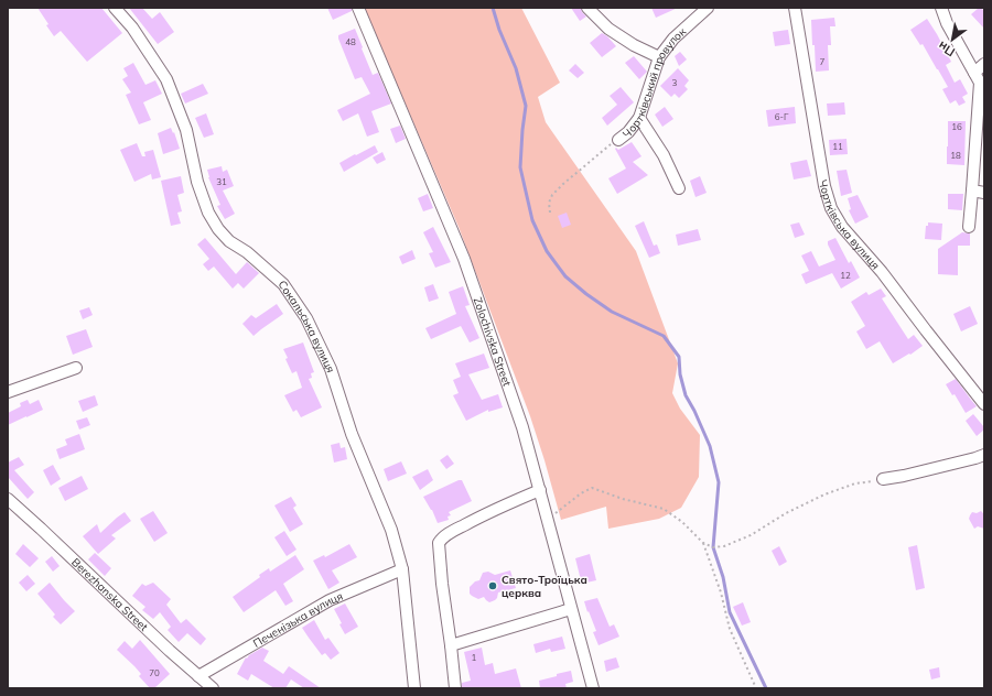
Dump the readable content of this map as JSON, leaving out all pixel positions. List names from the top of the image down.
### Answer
{
  "streets": {
    "street": [
      "Чортківський провулок",
      "Чортківська вулиця",
      "Сокальська вулиця",
      "Zolochivska Street",
      "Berezhanska Street",
      "Печенізька вулиця"
    ]
  },
  "crossings": [
    ["Сокальська вулиця", "Печенізька вулиця"],
    ["Berezhanska Street", "Печенізька вулиця"]
  ],
  "places": ["Свято-Троїцька церква"],
  "house_numbers": [
    "48",
    "7",
    "3",
    "6-Г",
    "16",
    "11",
    "18",
    "31",
    "12",
    "1",
    "70"
  ],
  "north": "bottom left"
}
